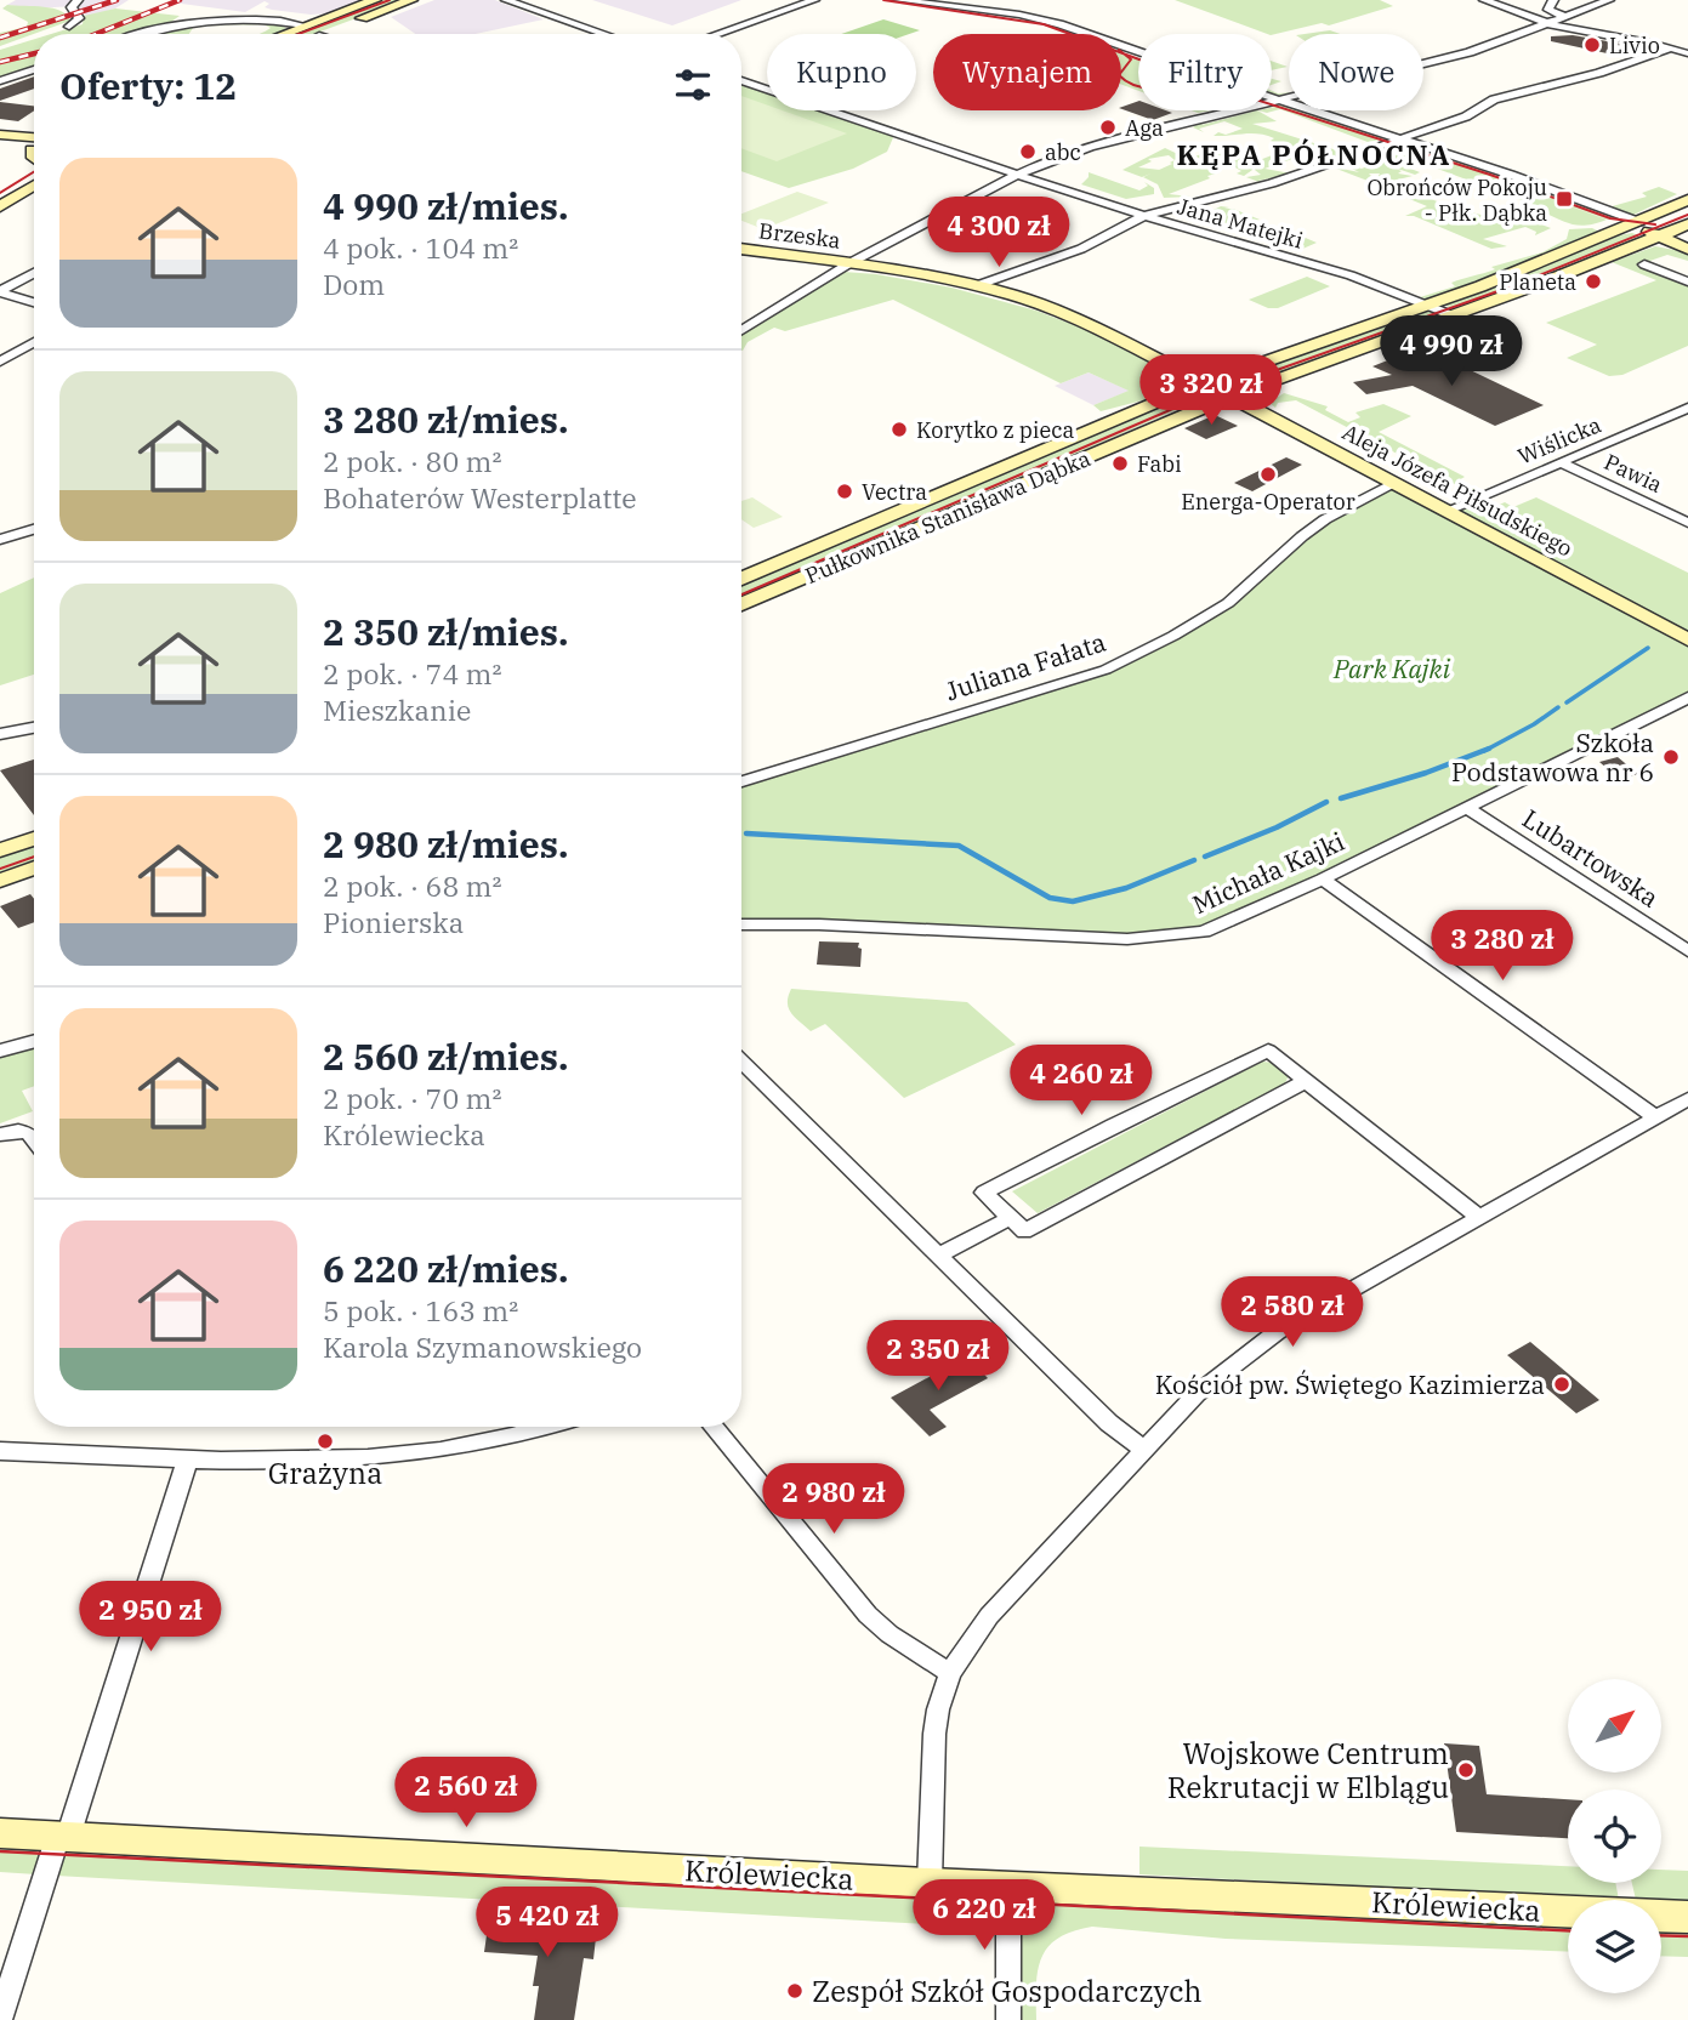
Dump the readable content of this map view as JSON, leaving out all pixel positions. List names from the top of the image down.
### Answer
{
  "streets": {
    "main road": [
      "Brzeska",
      "Aleja Józefa Piłsudskiego",
      "Pułkownika Stanisława Dąbka",
      "Królewiecka"
    ],
    "street": [
      "Jana Matejki",
      "Wiślicka",
      "Pawia",
      "Juliana Fałata",
      "Lubartowska",
      "Michała Kajki"
    ]
  },
  "crossings": [
    ["Jana Matejki", "Pułkownika Stanisława Dąbka"],
    ["Brzeska", "Aleja Józefa Piłsudskiego"],
    ["Wiślicka", "Pawia"],
    ["Wiślicka", "Aleja Józefa Piłsudskiego"],
    ["Aleja Józefa Piłsudskiego", "Pułkownika Stanisława Dąbka"],
    ["Aleja Józefa Piłsudskiego", "Juliana Fałata"],
    ["Lubartowska", "Michała Kajki"]
  ],
  "districts": ["KĘPA PÓŁNOCNA"],
  "parks": ["Park Kajki"],
  "places": {
    "other": [
      "Livio",
      "Aga",
      "abc",
      "Planeta",
      "Korytko z pieca",
      "Fabi",
      "Energa-Operator",
      "Vectra",
      "Szkoła Podstawowa nr 6",
      "Kościół pw. Świętego Kazimierza",
      "Grażyna",
      "Wojskowe Centrum Rekrutacji w Elblągu",
      "Zespół Szkół Gospodarczych"
    ],
    "transit": ["Obrońców Pokoju - Płk. Dąbka"]
  },
  "north": "top right",
  "page": {
    "chip": [
      "Kupno",
      "Wynajem",
      "Filtry",
      "Nowe"
    ],
    "heading": "Oferty: 12",
    "list": [
      {
        "name": "4 990 zł/mies.",
        "note": "4 pok. · 104 m² · Dom"
      },
      {
        "name": "3 280 zł/mies.",
        "note": "2 pok. · 80 m² · Bohaterów Westerplatte"
      },
      {
        "name": "2 350 zł/mies.",
        "note": "2 pok. · 74 m² · Mieszkanie"
      },
      {
        "name": "2 980 zł/mies.",
        "note": "2 pok. · 68 m² · Pionierska"
      },
      {
        "name": "2 560 zł/mies.",
        "note": "2 pok. · 70 m² · Królewiecka"
      },
      {
        "name": "6 220 zł/mies.",
        "note": "5 pok. · 163 m² · Karola Szymanowskiego"
      }
    ],
    "price": [
      "4 300 zł",
      "4 990 zł",
      "3 320 zł",
      "3 280 zł",
      "4 260 zł",
      "2 580 zł",
      "2 350 zł",
      "2 980 zł",
      "2 950 zł",
      "2 560 zł",
      "6 220 zł",
      "5 420 zł"
    ]
  }
}
